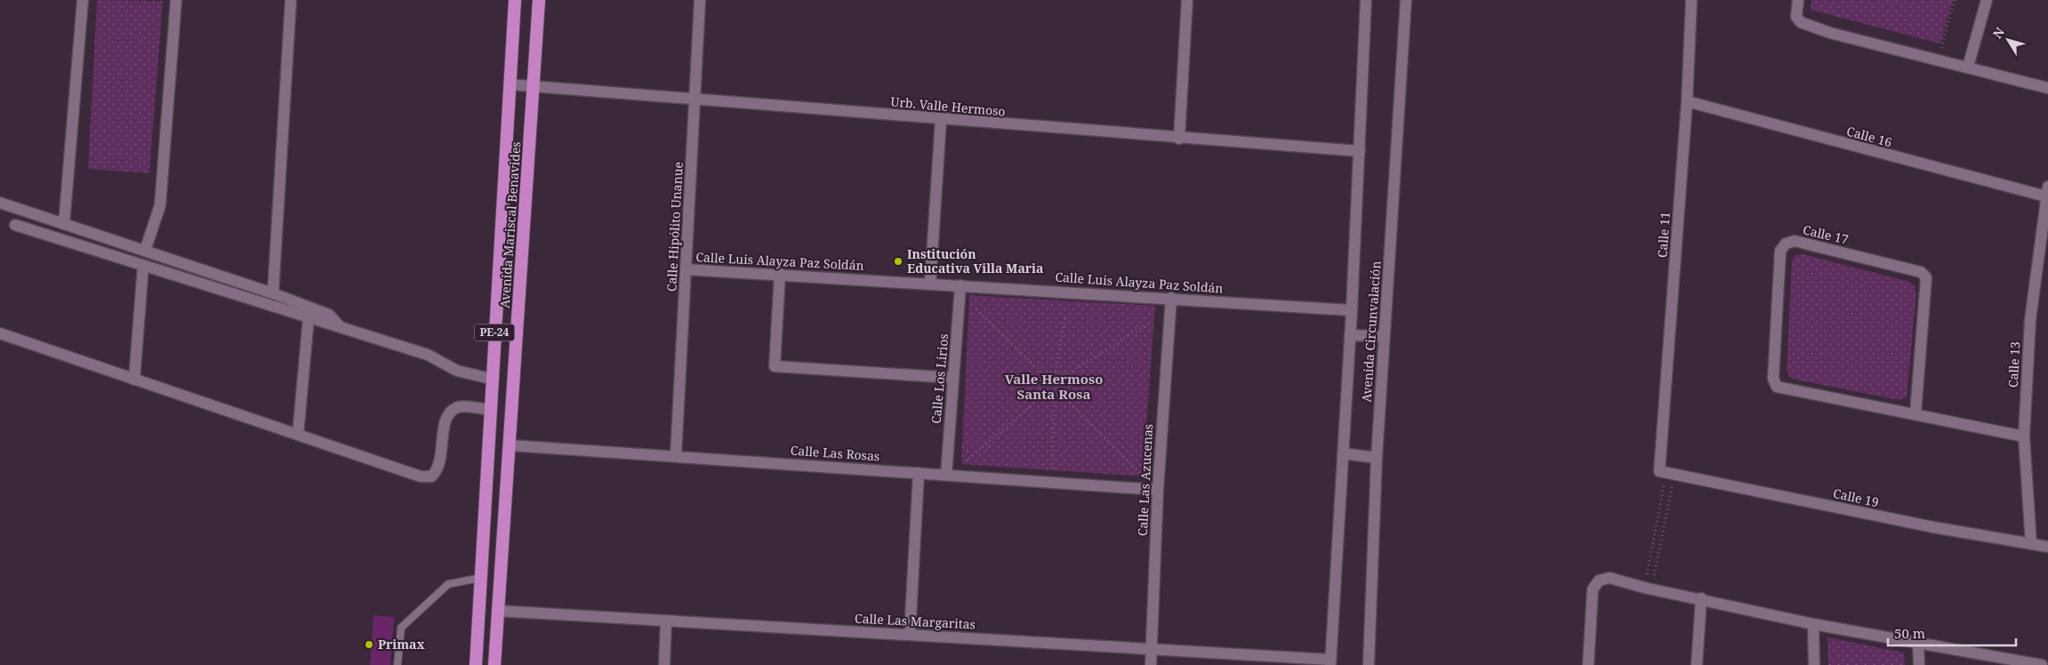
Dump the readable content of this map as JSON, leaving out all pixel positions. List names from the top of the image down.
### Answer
{
  "streets": {
    "highway": ["Avenida Mariscal Benavides", "PE-24"],
    "street": [
      "Urb. Valle Hermoso",
      "Calle 16",
      "Calle Hipólito Unanue",
      "Calle 11",
      "Calle 17",
      "Calle Luis Alayza Paz Soldán",
      "Avenida Circunvalación",
      "Calle 13",
      "Calle Los Lirios",
      "Calle Las Rosas",
      "Calle Las Azucenas",
      "Calle 19",
      "Calle Las Margaritas"
    ]
  },
  "crossings": [
    ["Urb. Valle Hermoso", "Avenida Mariscal Benavides"],
    ["Urb. Valle Hermoso", "Calle Hipólito Unanue"],
    ["Urb. Valle Hermoso", "Avenida Circunvalación"],
    ["Calle 16", "Calle 11"],
    ["Calle 16", "Calle 13"],
    ["Avenida Mariscal Benavides", "Calle Las Rosas"],
    ["Avenida Mariscal Benavides", "Calle Las Margaritas"],
    ["Calle Hipólito Unanue", "Calle Luis Alayza Paz Soldán"],
    ["Calle Hipólito Unanue", "Calle Las Rosas"],
    ["Calle 11", "Calle 19"],
    ["Calle 17", "Calle 13"],
    ["Calle Luis Alayza Paz Soldán", "Avenida Circunvalación"],
    ["Calle Luis Alayza Paz Soldán", "Calle Los Lirios"],
    ["Calle Luis Alayza Paz Soldán", "Calle Las Azucenas"],
    ["Avenida Circunvalación", "Calle Las Margaritas"],
    ["Calle 13", "Calle 19"],
    ["Calle Los Lirios", "Calle Las Rosas"],
    ["Calle Las Rosas", "Calle Las Azucenas"],
    ["Calle Las Azucenas", "Calle Las Margaritas"]
  ],
  "districts": ["Valle Hermoso Santa Rosa"],
  "places": ["Institución Educativa Villa Maria", "Primax"],
  "scale_bar": "50 m",
  "north": "top left"
}
